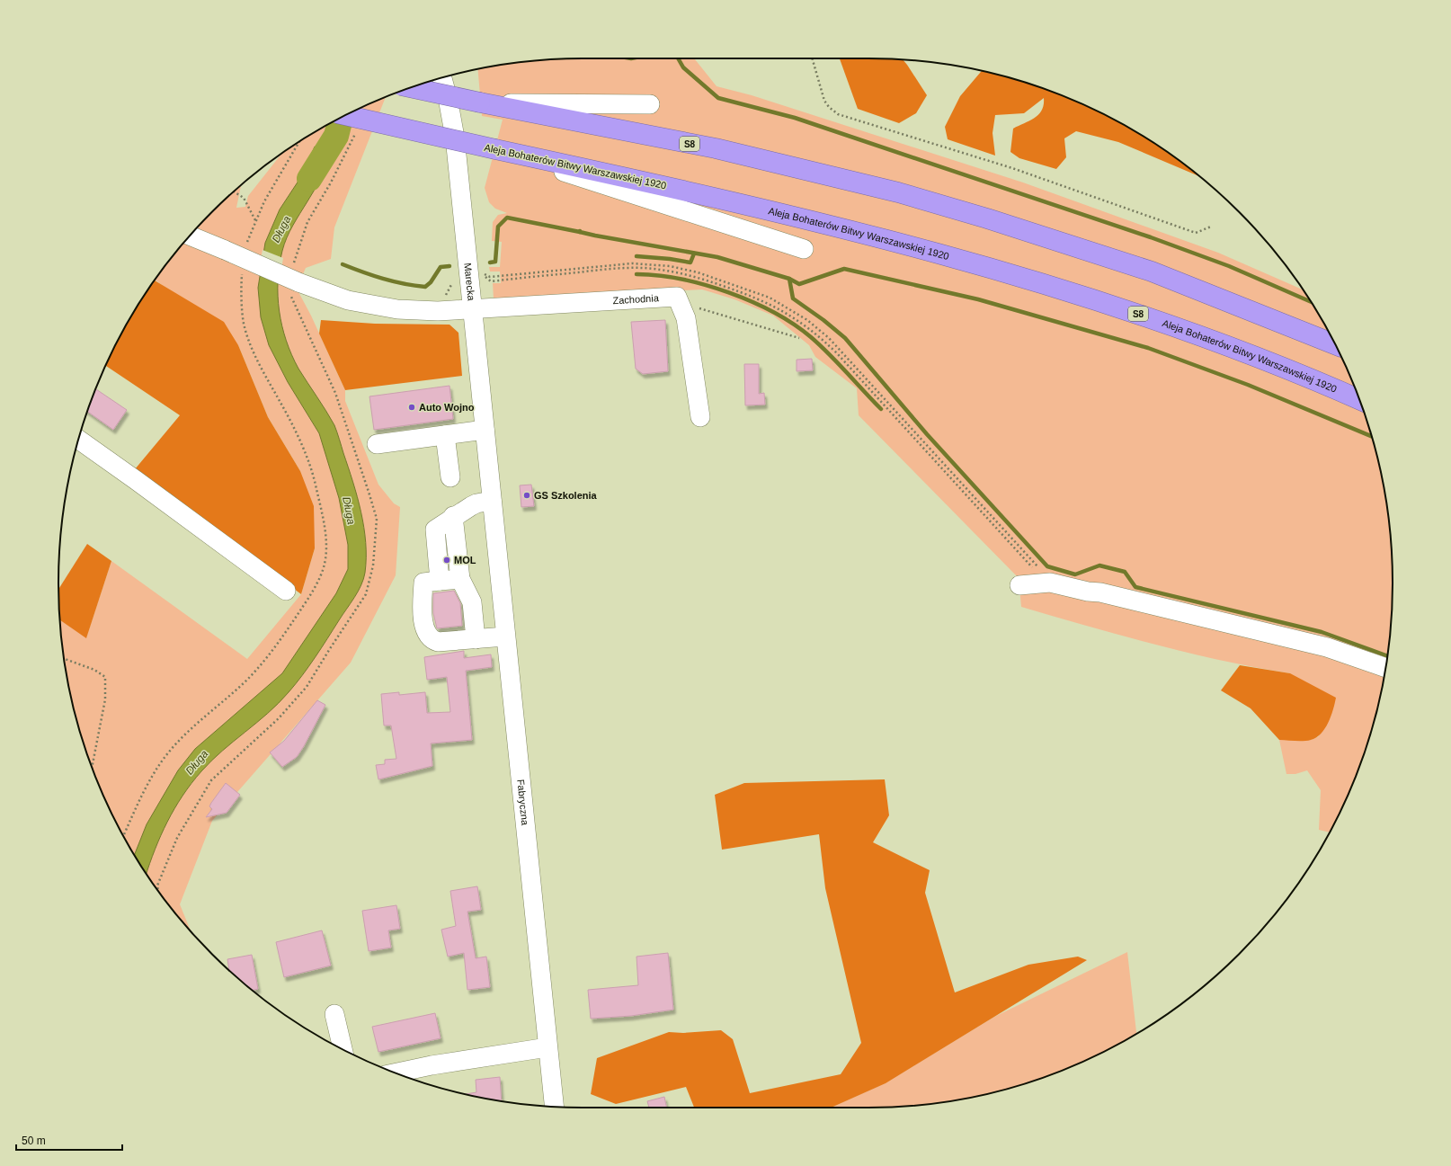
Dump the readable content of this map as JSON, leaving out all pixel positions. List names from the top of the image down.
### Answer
{
  "streets": {
    "highway": ["S8", "Aleja Bohaterów Bitwy Warszawskiej 1920"],
    "street": ["Marecka", "Zachodnia", "Fabryczna"]
  },
  "crossings": [
    ["Marecka", "Zachodnia"],
    ["Marecka", "Fabryczna"]
  ],
  "water": ["Długa"],
  "places": ["Auto Wojno", "GS Szkolenia", "MOL"],
  "scale_bar": "50 m"
}
